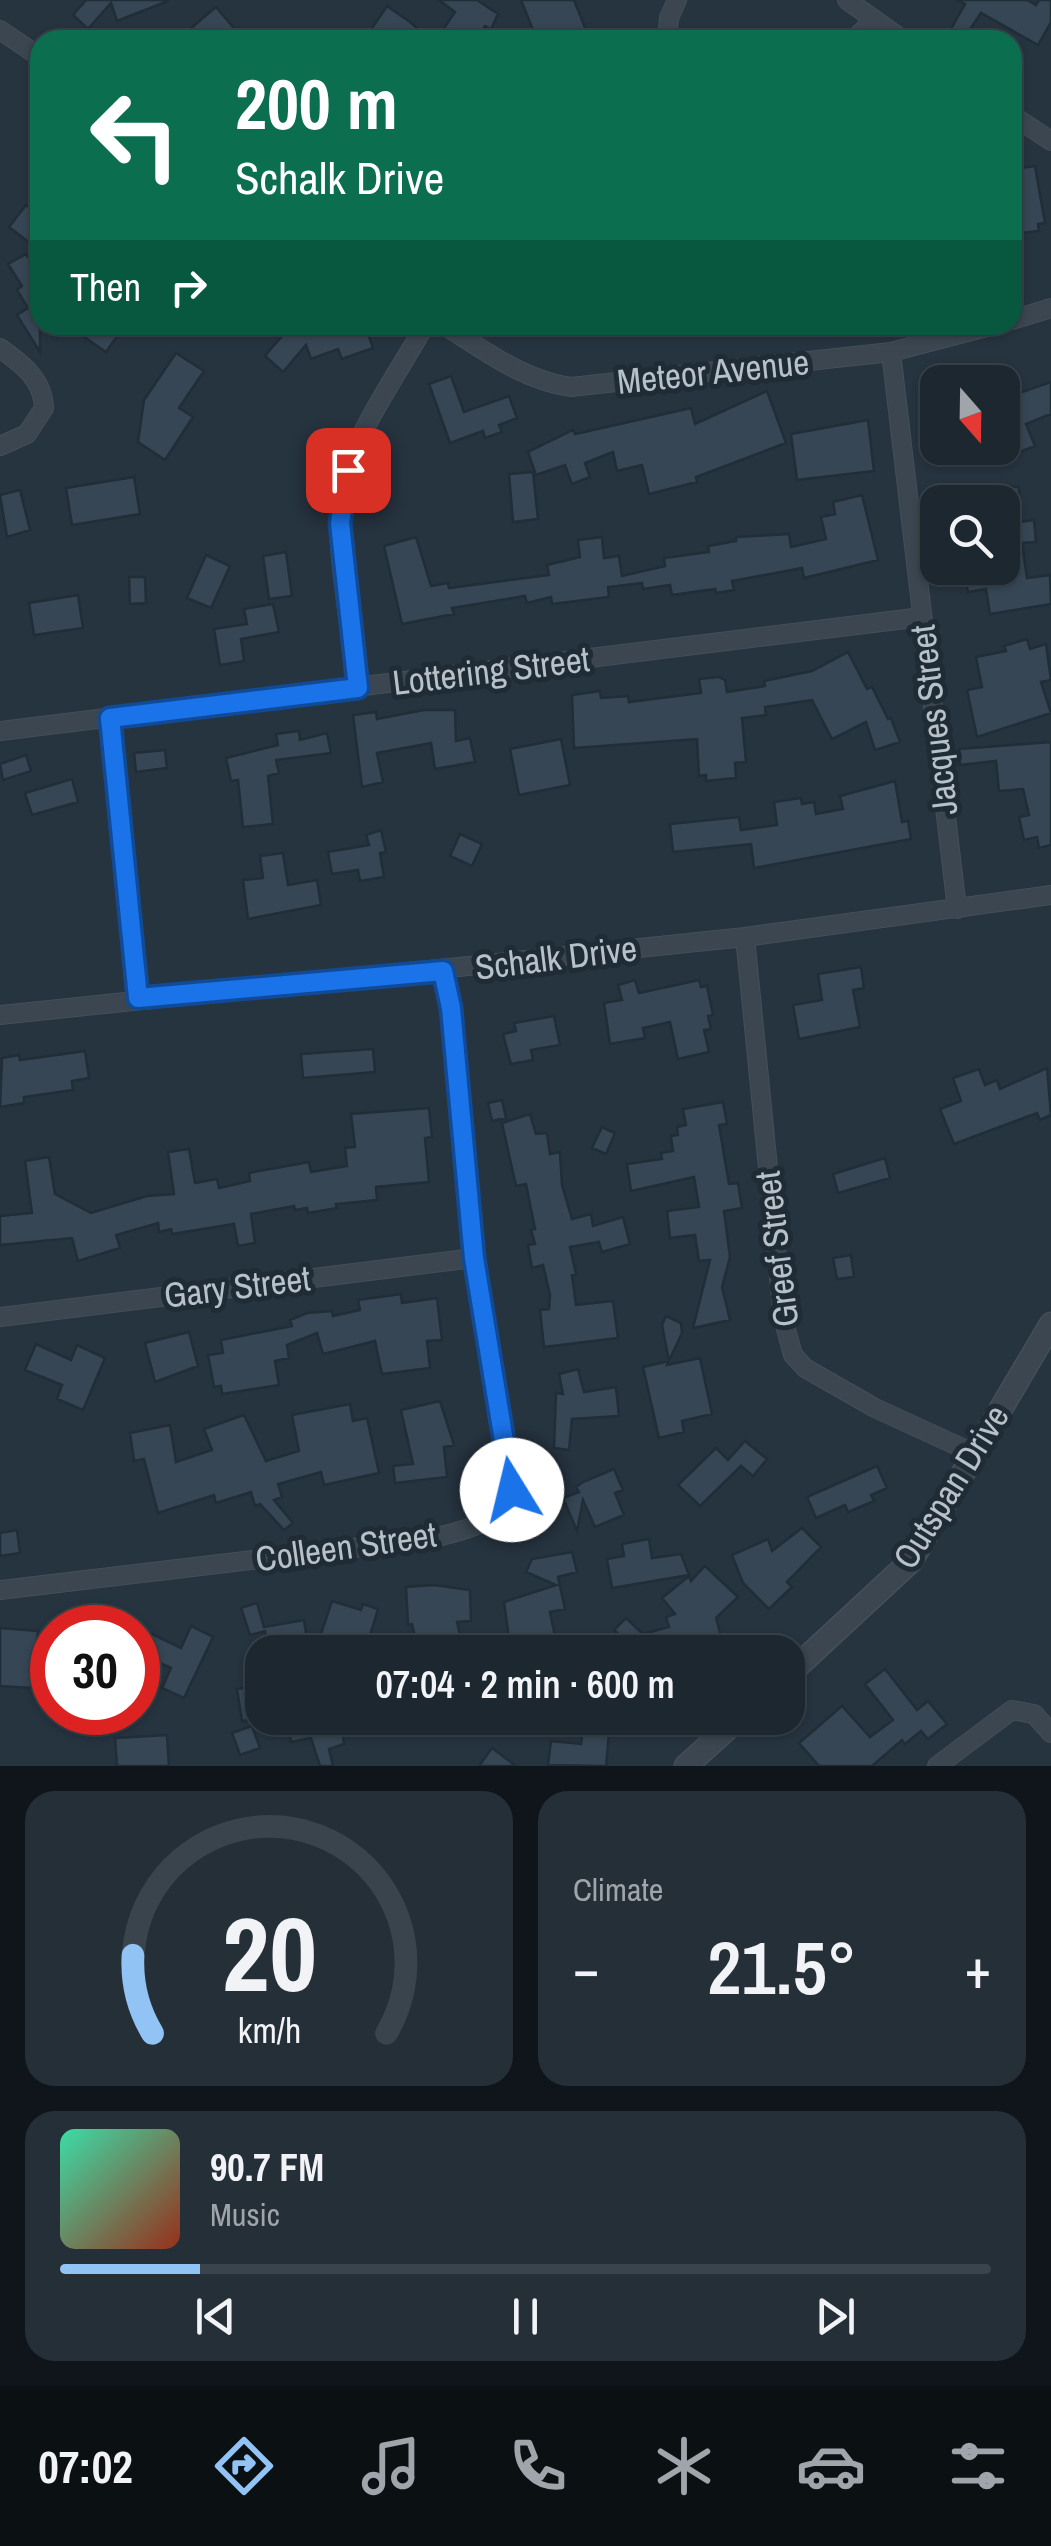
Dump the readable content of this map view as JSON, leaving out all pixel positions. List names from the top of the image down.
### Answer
{
  "streets": {
    "street": [
      "Meteor Avenue",
      "Lottering Street",
      "Jacques Street",
      "Schalk Drive",
      "Greef Street",
      "Gary Street",
      "Outspan Drive",
      "Colleen Street"
    ]
  },
  "crossings": [
    ["Meteor Avenue", "Jacques Street"],
    ["Lottering Street", "Jacques Street"],
    ["Jacques Street", "Schalk Drive"],
    ["Schalk Drive", "Greef Street"],
    ["Schalk Drive", "Colleen Street"],
    ["Greef Street", "Outspan Drive"],
    ["Gary Street", "Colleen Street"]
  ],
  "north": "bottom",
  "page": {
    "turn": ["200 m", "Schalk Drive"],
    "then": "Then",
    "limit": "30",
    "trip": "07:04 · 2 min · 600 m",
    "tile": "Climate",
    "heat": ["−", "21.5°", "+"],
    "song": ["90.7 FM", "Music"],
    "tabs": "07:02",
    "gauge": ["20", "km/h"]
  }
}
